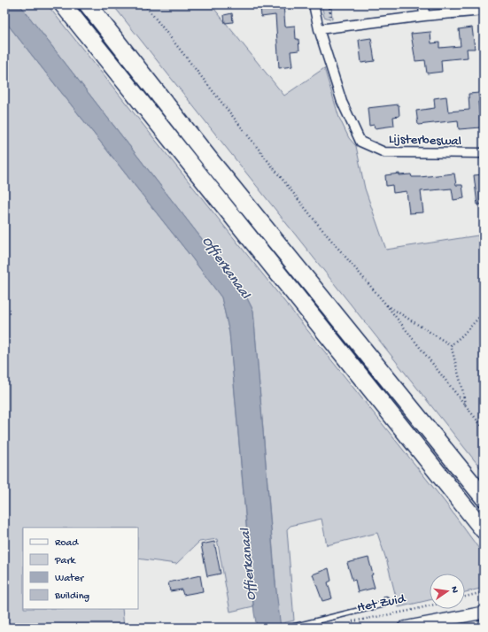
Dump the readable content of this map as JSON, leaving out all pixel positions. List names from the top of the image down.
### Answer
{
  "streets": {
    "street": ["Lijsterbeswal"],
    "lane": ["Het Zuid"]
  },
  "water": ["Offierkanaal"],
  "legend": [
    "Road",
    "Park",
    "Water",
    "Building"
  ],
  "north": "right"
}
